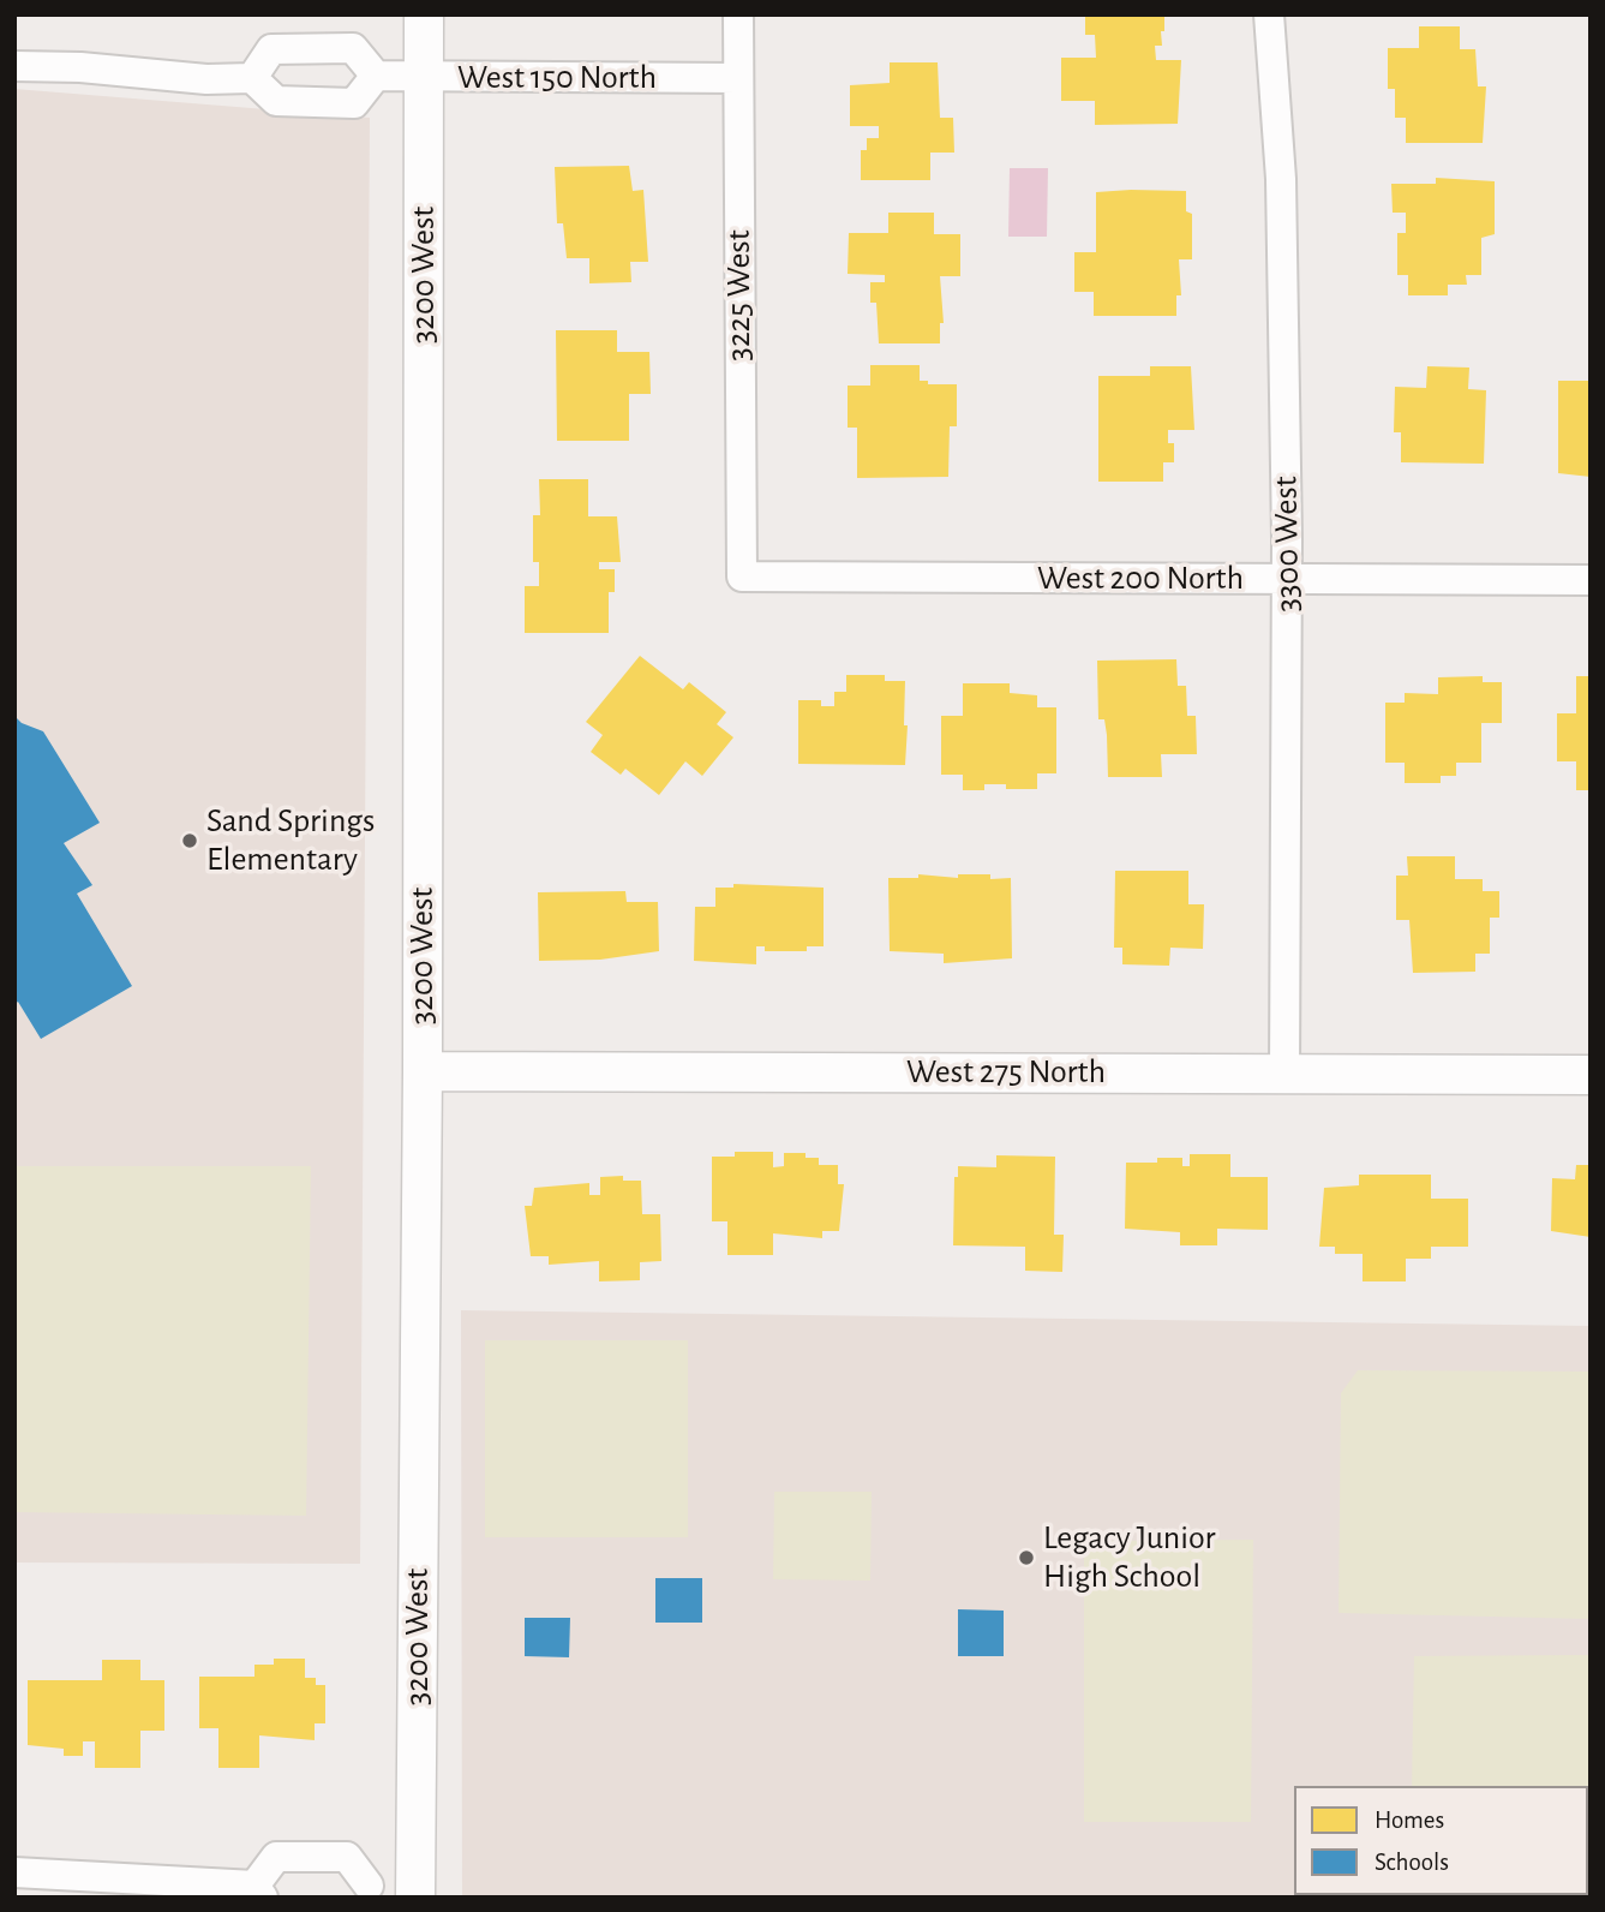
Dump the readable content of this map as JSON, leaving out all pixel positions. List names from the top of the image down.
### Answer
{
  "streets": {
    "street": [
      "West 150 North",
      "3200 West",
      "3225 West",
      "3300 West",
      "West 200 North",
      "West 275 North"
    ]
  },
  "crossings": [
    ["West 150 North", "3200 West"],
    ["West 150 North", "3225 West"],
    ["3200 West", "West 275 North"],
    ["3225 West", "West 200 North"],
    ["3300 West", "West 200 North"],
    ["3300 West", "West 275 North"]
  ],
  "places": ["Sand Springs Elementary", "Legacy Junior High School"],
  "legend": ["Homes", "Schools"]
}
